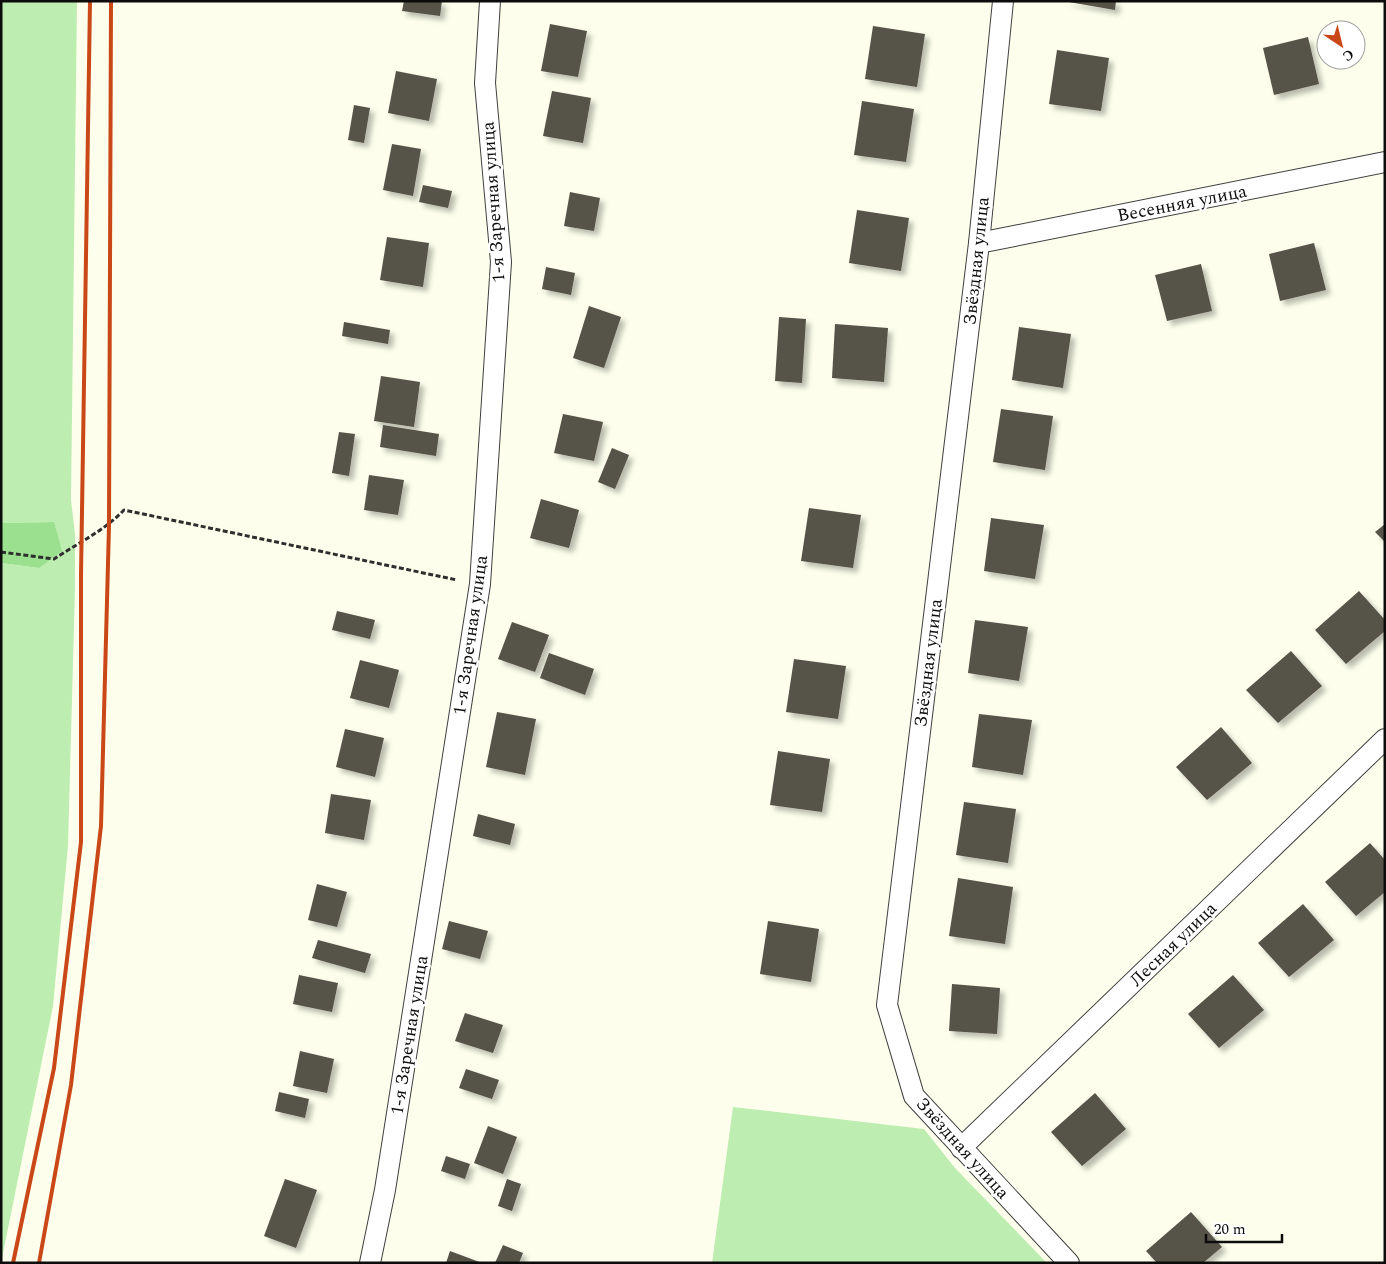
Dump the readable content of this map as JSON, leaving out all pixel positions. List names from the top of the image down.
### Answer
{
  "streets": {
    "street": [
      "1-я Заречная улица",
      "Весенняя улица",
      "Звёздная улица",
      "Лесная улица"
    ]
  },
  "crossings": [
    ["Весенняя улица", "Звёздная улица"],
    ["Звёздная улица", "Лесная улица"]
  ],
  "scale_bar": "20 m",
  "north": "bottom right"
}
